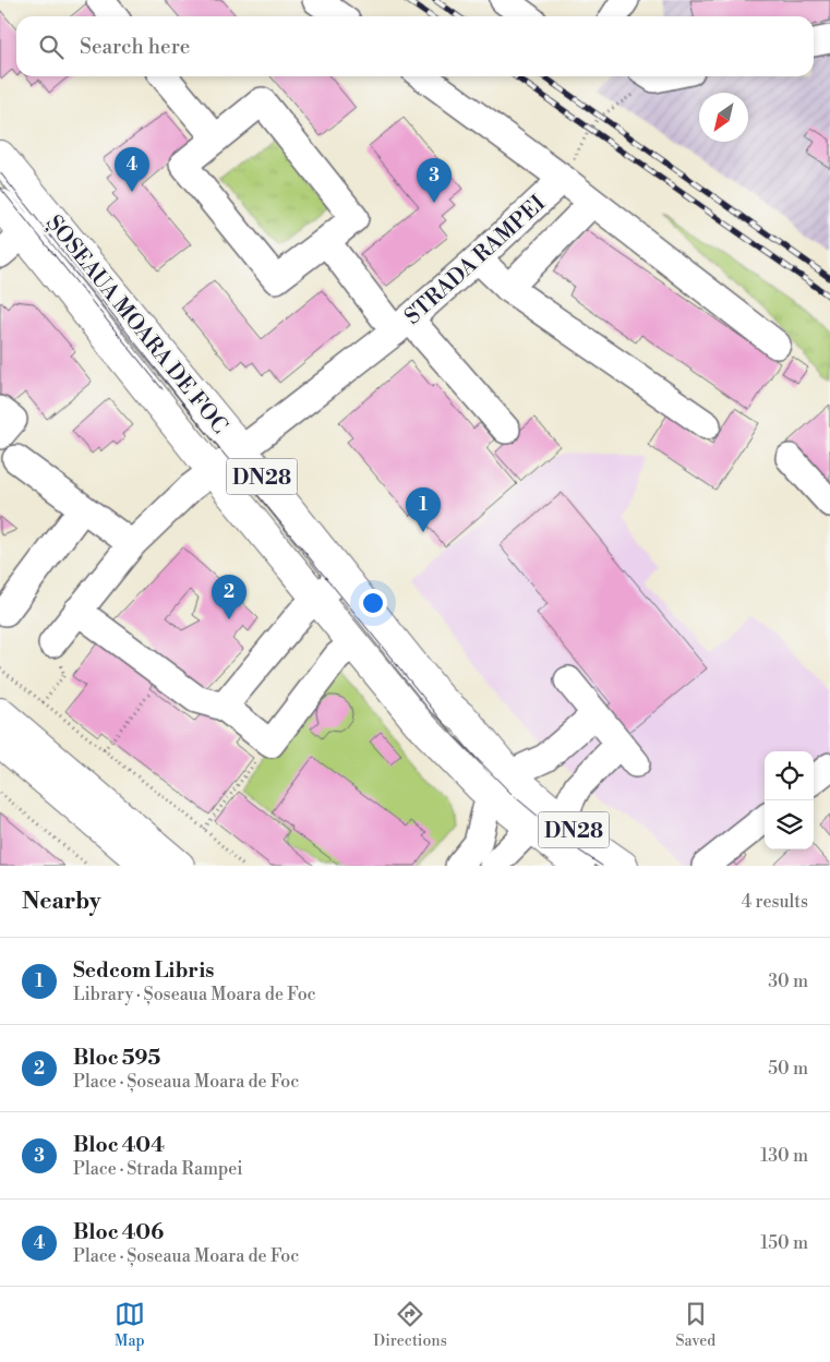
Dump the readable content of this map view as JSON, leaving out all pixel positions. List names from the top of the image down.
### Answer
{
  "streets": {
    "main road": ["ȘOSEAUA MOARA DE FOC", "DN28"],
    "street": ["STRADA RAMPEI"]
  },
  "crossings": [
    ["STRADA RAMPEI", "ȘOSEAUA MOARA DE FOC"],
    ["ȘOSEAUA MOARA DE FOC", "DN28"]
  ],
  "north": "bottom left",
  "page": {
    "search": "Search here",
    "pins": [
      "4",
      "3",
      "1",
      "2"
    ],
    "heading": ["Nearby", "4 results"],
    "list": [
      {
        "mark": "1",
        "name": "Sedcom Libris",
        "note": "Library · Șoseaua Moara de Foc",
        "value": "30 m"
      },
      {
        "mark": "2",
        "name": "Bloc 595",
        "note": "Place · Șoseaua Moara de Foc",
        "value": "50 m"
      },
      {
        "mark": "3",
        "name": "Bloc 404",
        "note": "Place · Strada Rampei",
        "value": "130 m"
      },
      {
        "mark": "4",
        "name": "Bloc 406",
        "note": "Place · Șoseaua Moara de Foc",
        "value": "150 m"
      }
    ],
    "nav": ["Map", "Directions", "Saved"]
  }
}
